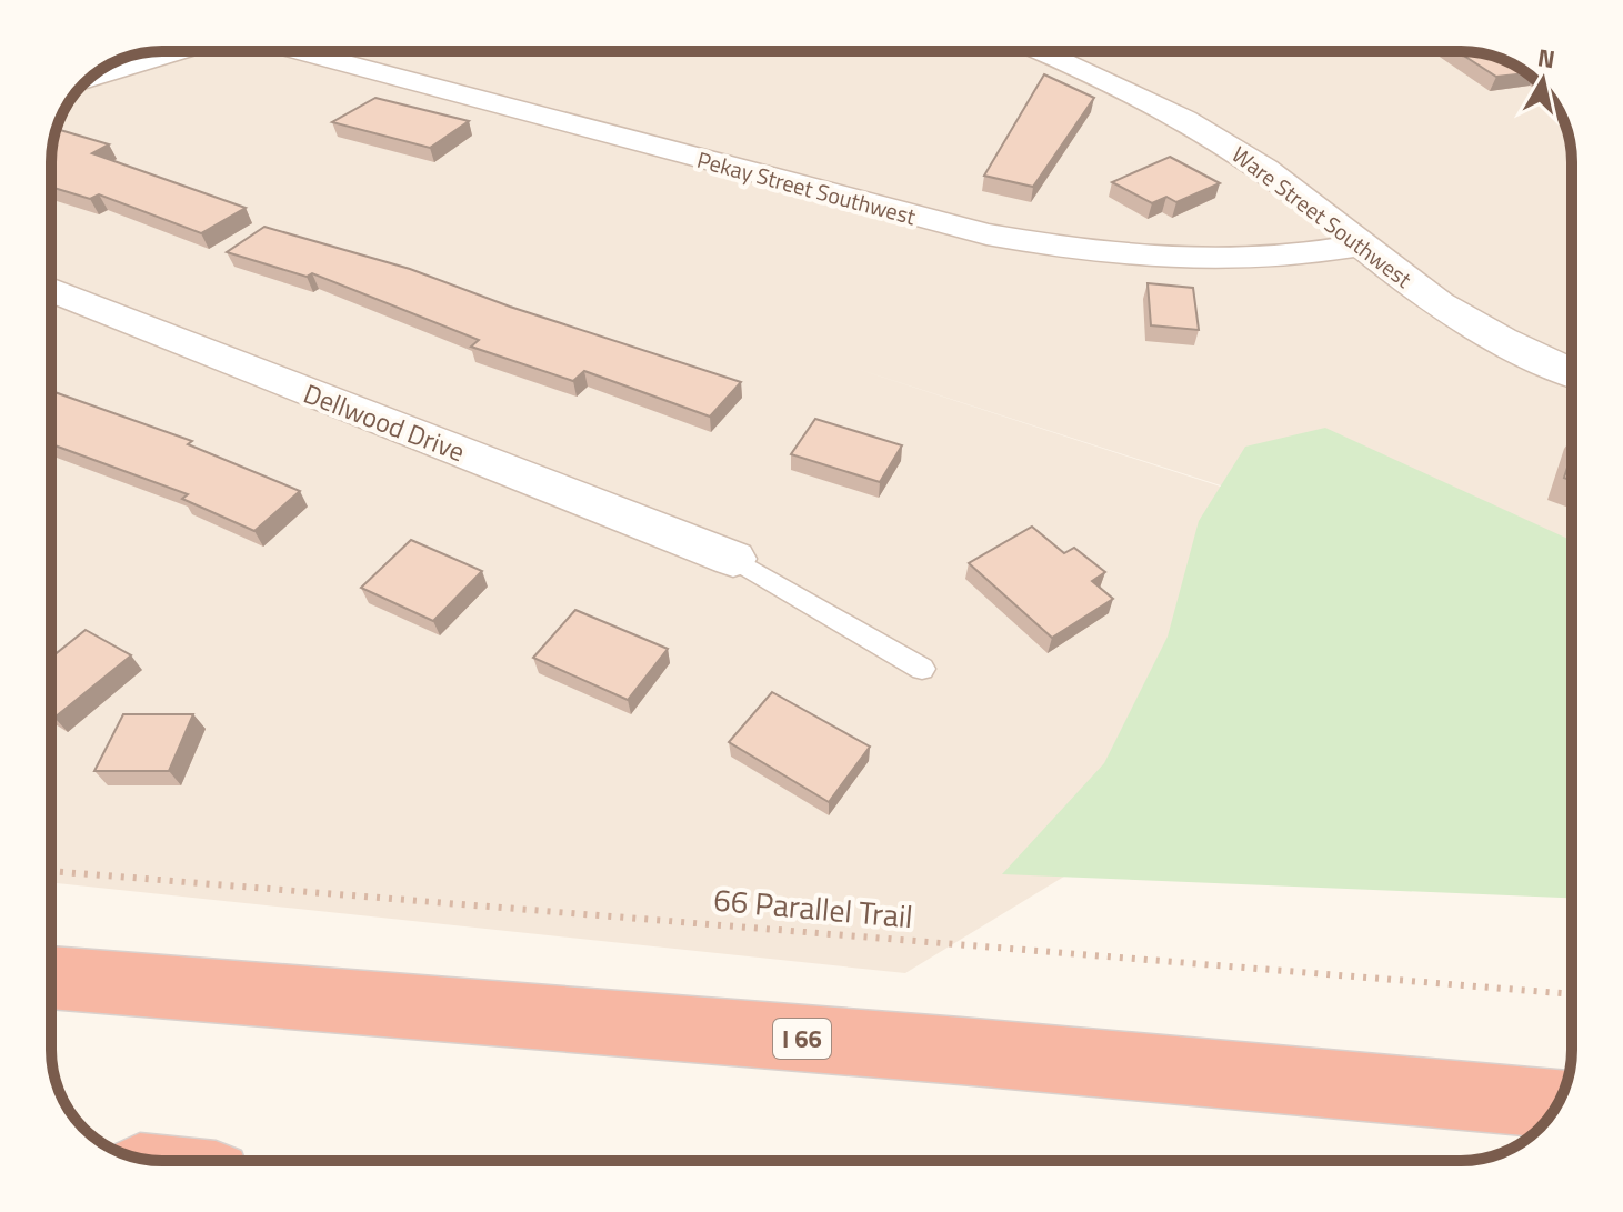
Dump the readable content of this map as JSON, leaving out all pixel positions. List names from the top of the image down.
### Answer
{
  "streets": {
    "highway": ["I 66"],
    "street": ["Pekay Street Southwest", "Ware Street Southwest", "Dellwood Drive"],
    "path": ["66 Parallel Trail"]
  },
  "crossings": [
    ["Pekay Street Southwest", "Ware Street Southwest"]
  ],
  "north": "top"
}
